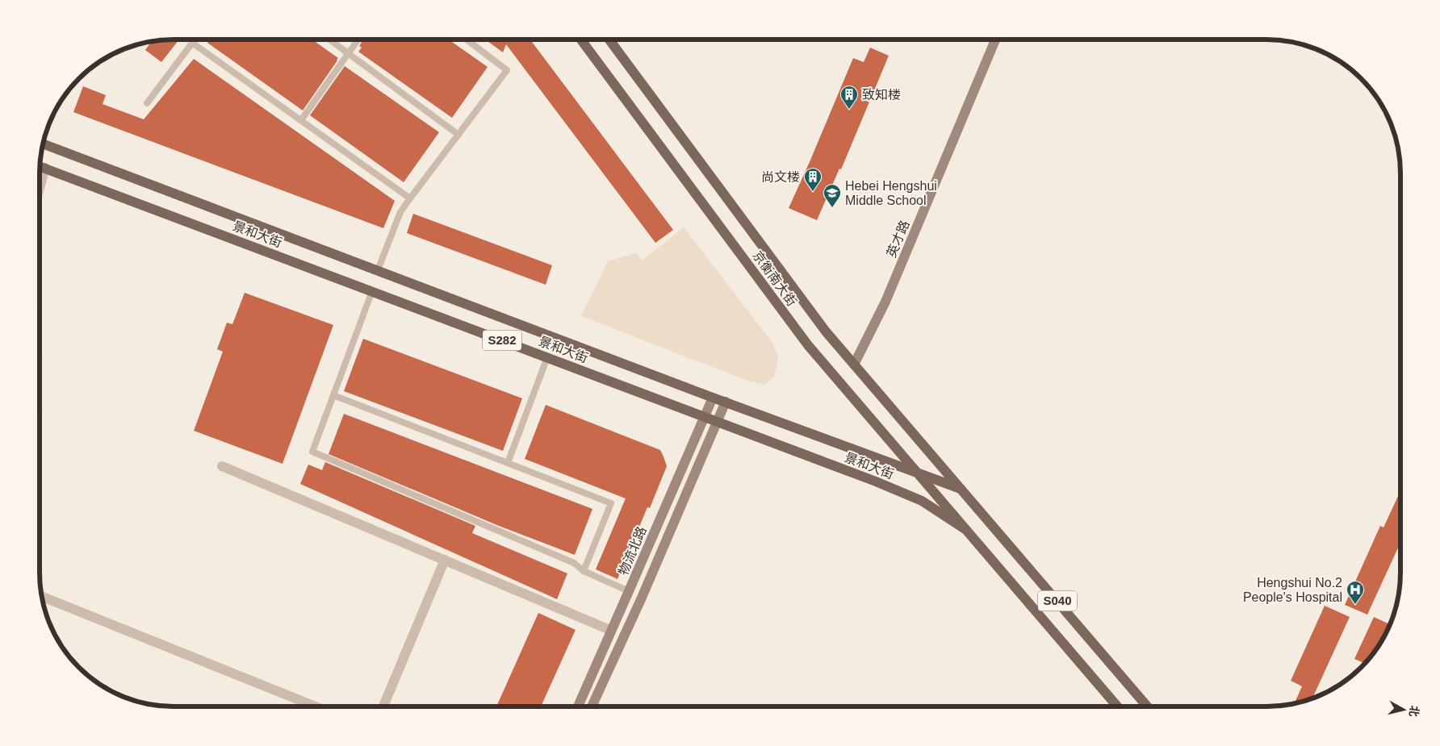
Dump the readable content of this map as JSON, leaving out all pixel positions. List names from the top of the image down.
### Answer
{
  "streets": {
    "main road": [
      "景和大街",
      "京衡南大街",
      "S282",
      "S040"
    ],
    "street": ["英才路", "物流北路"]
  },
  "crossings": [
    ["景和大街", "京衡南大街"],
    ["景和大街", "物流北路"],
    ["景和大街", "S040"],
    ["英才路", "京衡南大街"],
    ["京衡南大街", "S040"]
  ],
  "places": {
    "building": ["致知楼", "尚文楼"],
    "school or university": ["Hebei Hengshui Middle School"],
    "hospital": ["Hengshui No.2 People's Hospital"]
  },
  "north": "right"
}
